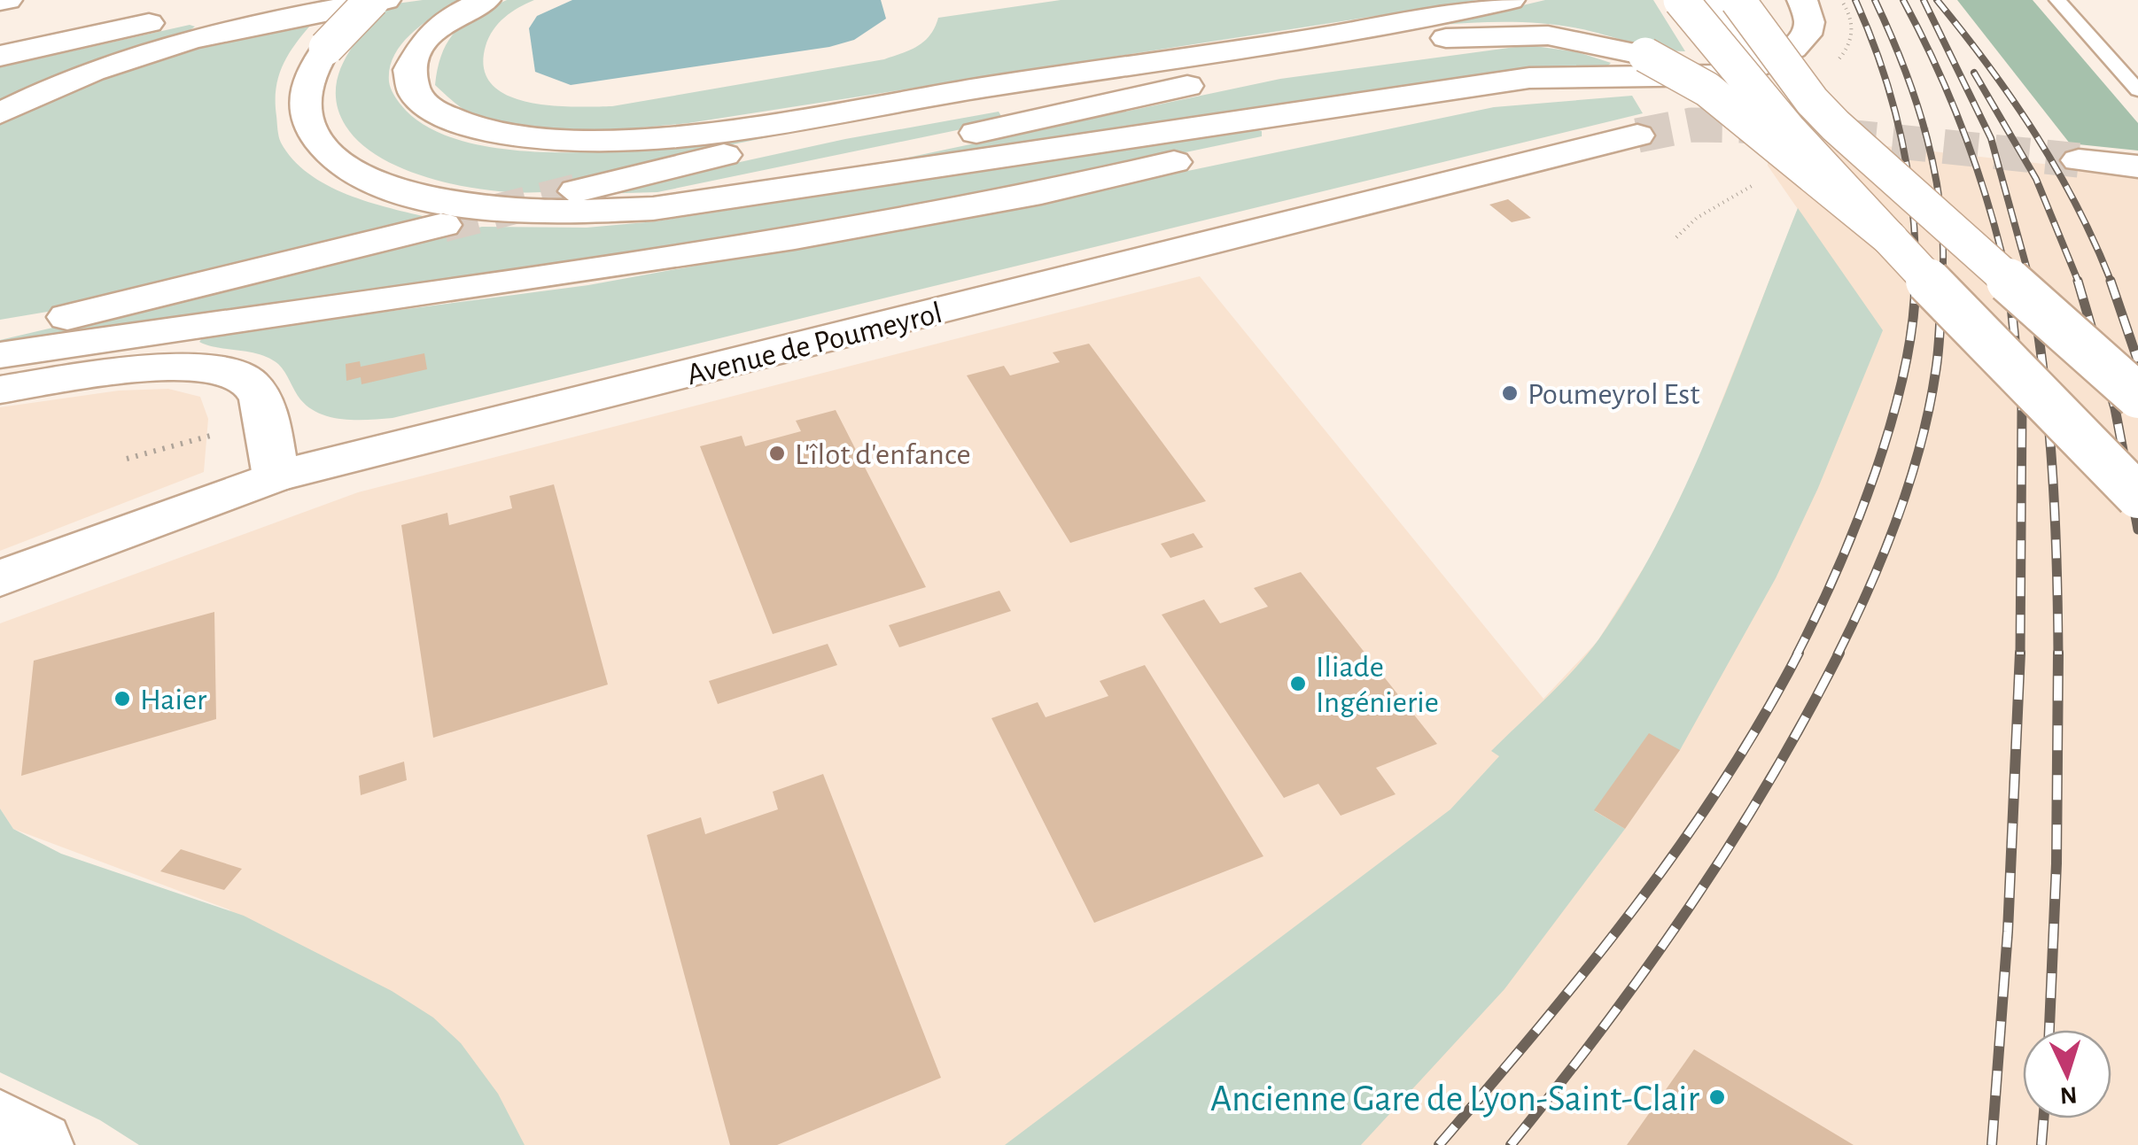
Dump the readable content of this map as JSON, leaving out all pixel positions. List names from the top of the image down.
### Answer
{
  "streets": {
    "main road": ["Avenue de Poumeyrol"]
  },
  "places": [
    "Poumeyrol Est",
    "L'îlot d'enfance",
    "Iliade Ingénierie",
    "Haier",
    "Ancienne Gare de Lyon-Saint-Clair"
  ],
  "north": "bottom"
}
